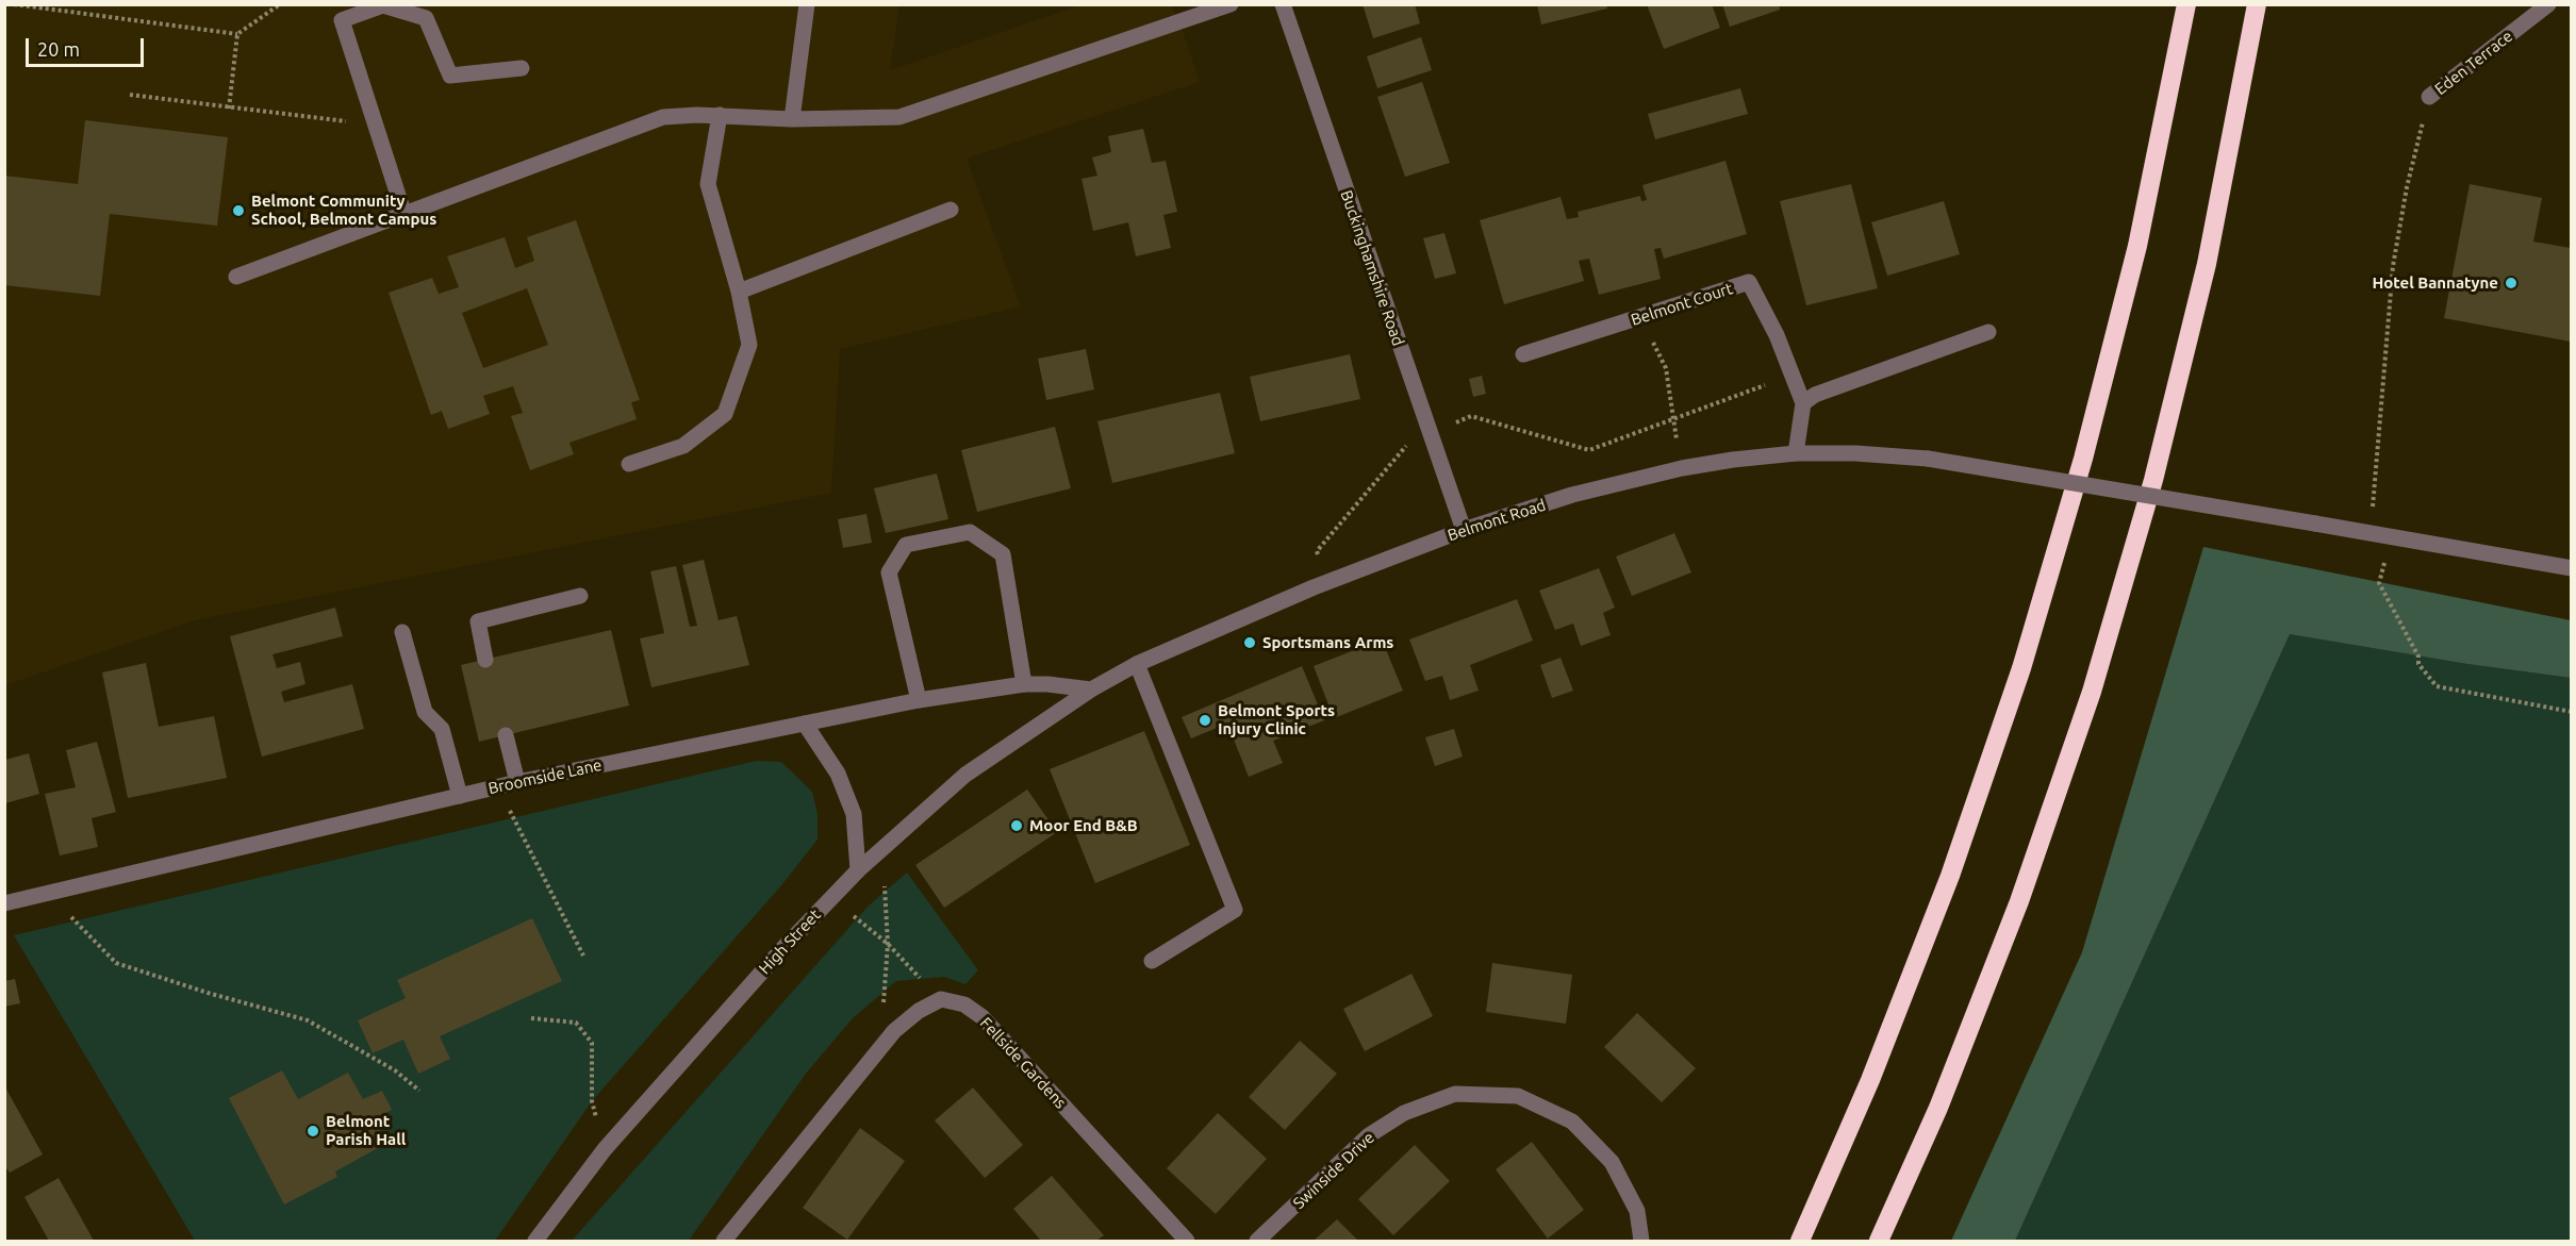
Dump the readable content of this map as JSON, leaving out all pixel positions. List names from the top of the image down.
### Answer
{
  "streets": {
    "street": [
      "Eden Terrace",
      "Buckinghamshire Road",
      "Belmont Court",
      "Belmont Road",
      "Broomside Lane",
      "High Street",
      "Fellside Gardens",
      "Swinside Drive"
    ]
  },
  "crossings": [
    ["Buckinghamshire Road", "Belmont Road"],
    ["Belmont Road", "Broomside Lane"],
    ["Belmont Road", "High Street"],
    ["Broomside Lane", "High Street"]
  ],
  "places": [
    "Belmont Community School, Belmont Campus",
    "Hotel Bannatyne",
    "Sportsmans Arms",
    "Belmont Sports Injury Clinic",
    "Moor End B&B",
    "Belmont Parish Hall"
  ],
  "scale_bar": "20 m"
}
